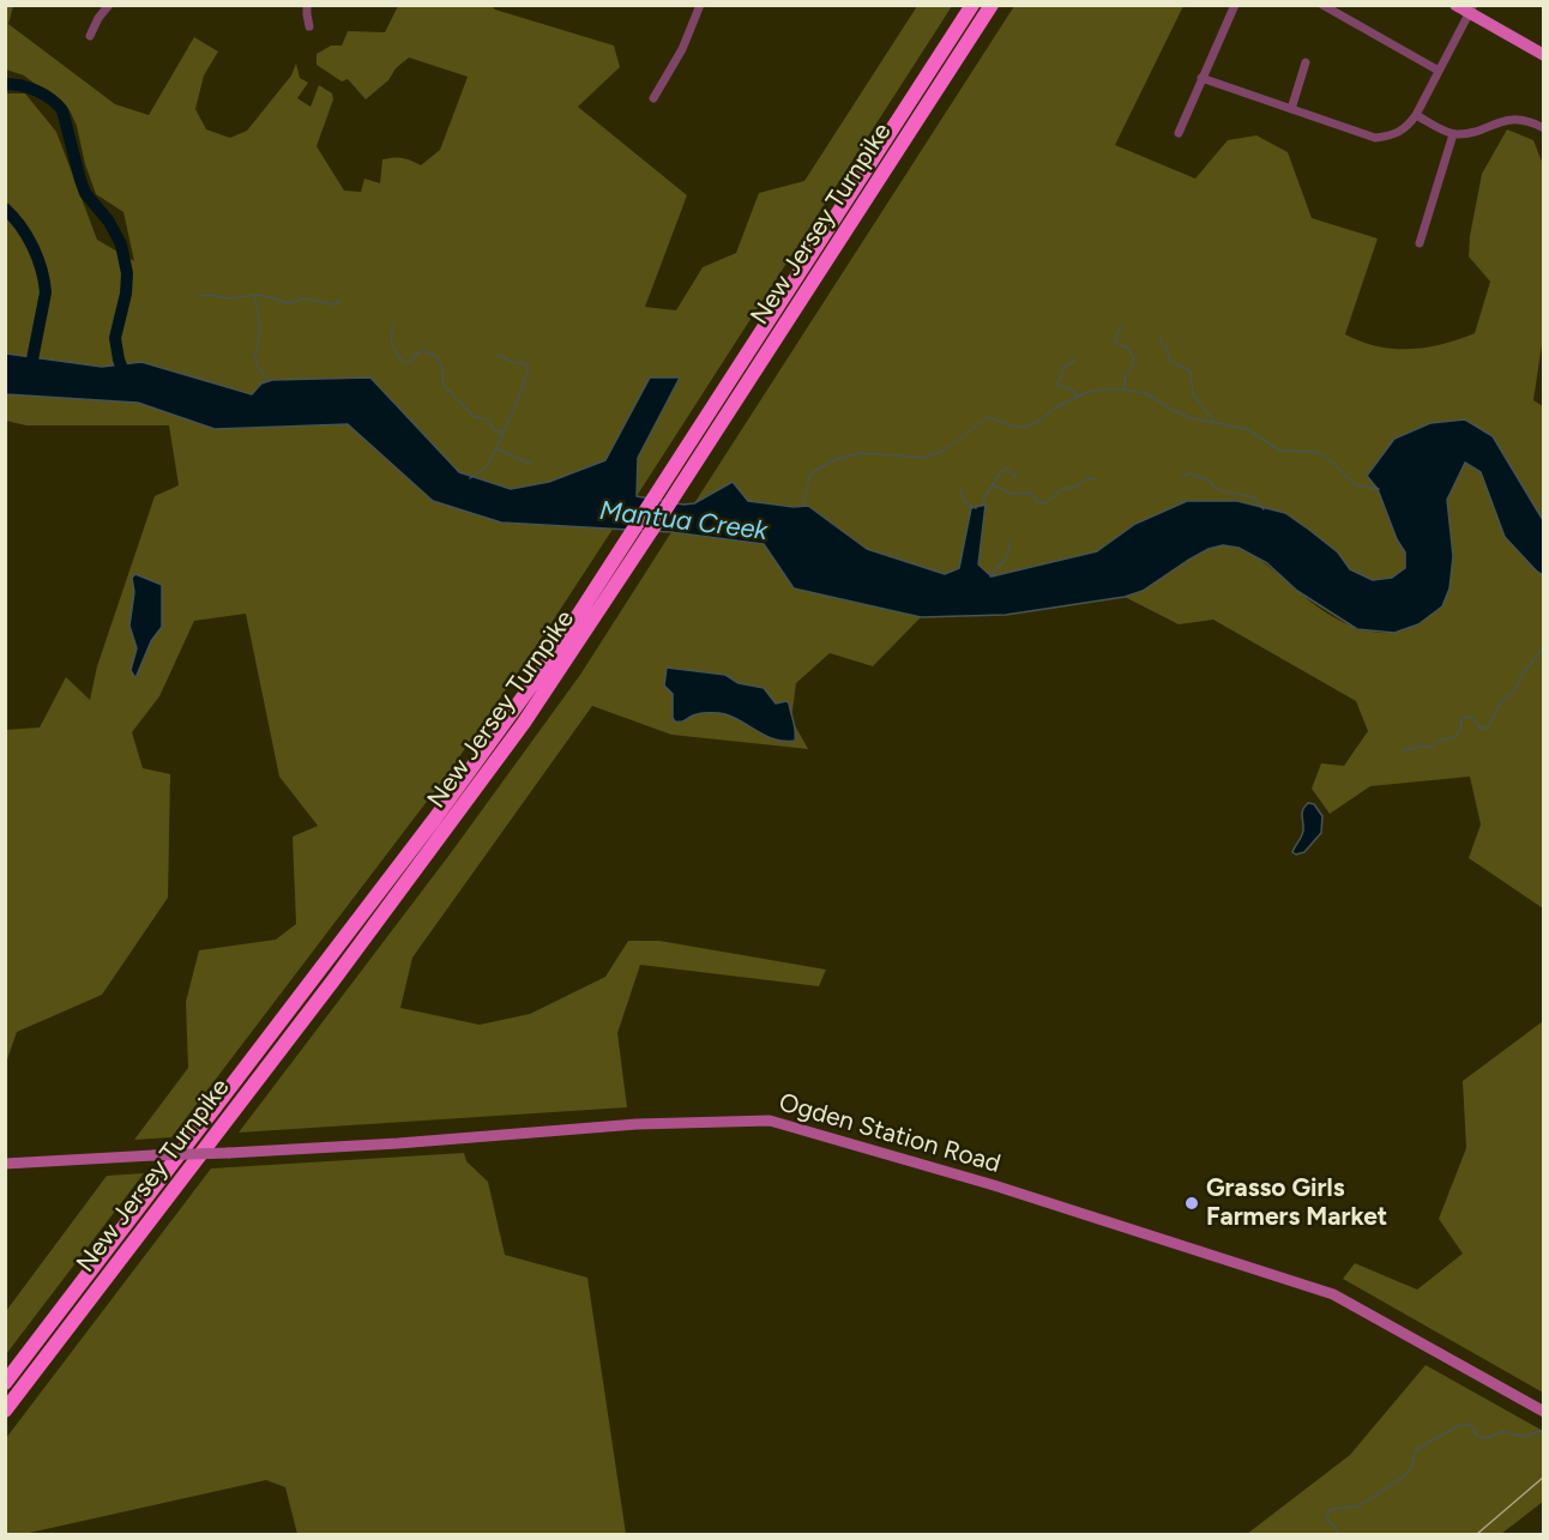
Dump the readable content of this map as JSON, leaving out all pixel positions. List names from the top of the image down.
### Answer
{
  "streets": {
    "highway": ["New Jersey Turnpike"],
    "street": ["Ogden Station Road"]
  },
  "water": ["Mantua Creek"],
  "places": ["Grasso Girls Farmers Market"]
}
